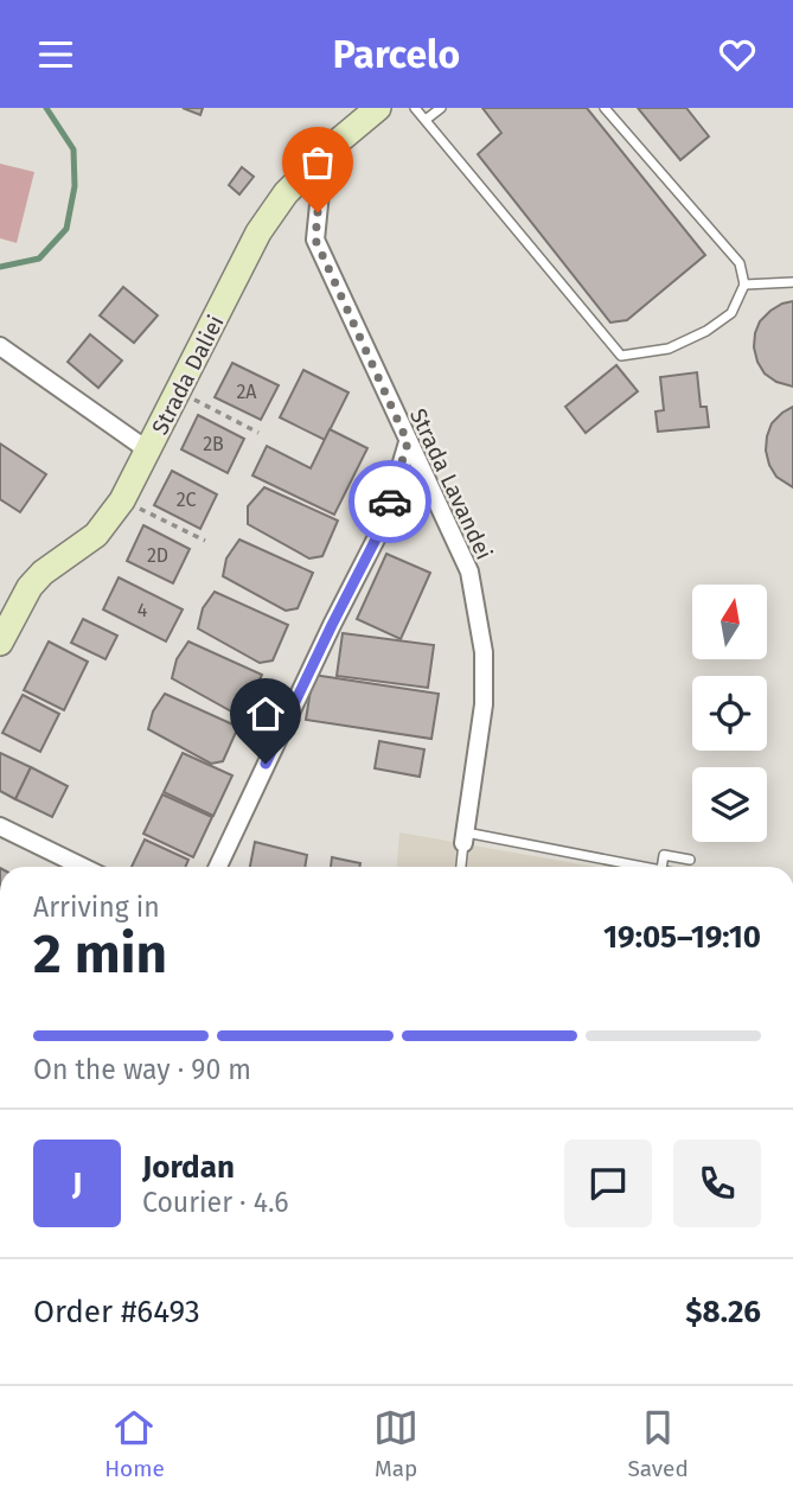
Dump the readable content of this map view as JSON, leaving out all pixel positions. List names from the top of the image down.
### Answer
{
  "streets": {
    "street": ["Strada Daliei", "Strada Lavandei"]
  },
  "crossings": [
    ["Strada Daliei", "Strada Lavandei"]
  ],
  "house_numbers": [
    "2A",
    "2B",
    "2C",
    "2D",
    "4"
  ],
  "north": "top",
  "page": {
    "header": "Parcelo",
    "heading": ["2 min", "Arriving in", "19:05–19:10"],
    "panel": [
      "Jordan",
      "Courier · 4.6",
      "Order #6493",
      "$8.26"
    ],
    "bar": "On the way · 90 m",
    "round": "J",
    "tabs": ["Home", "Map", "Saved"]
  }
}
